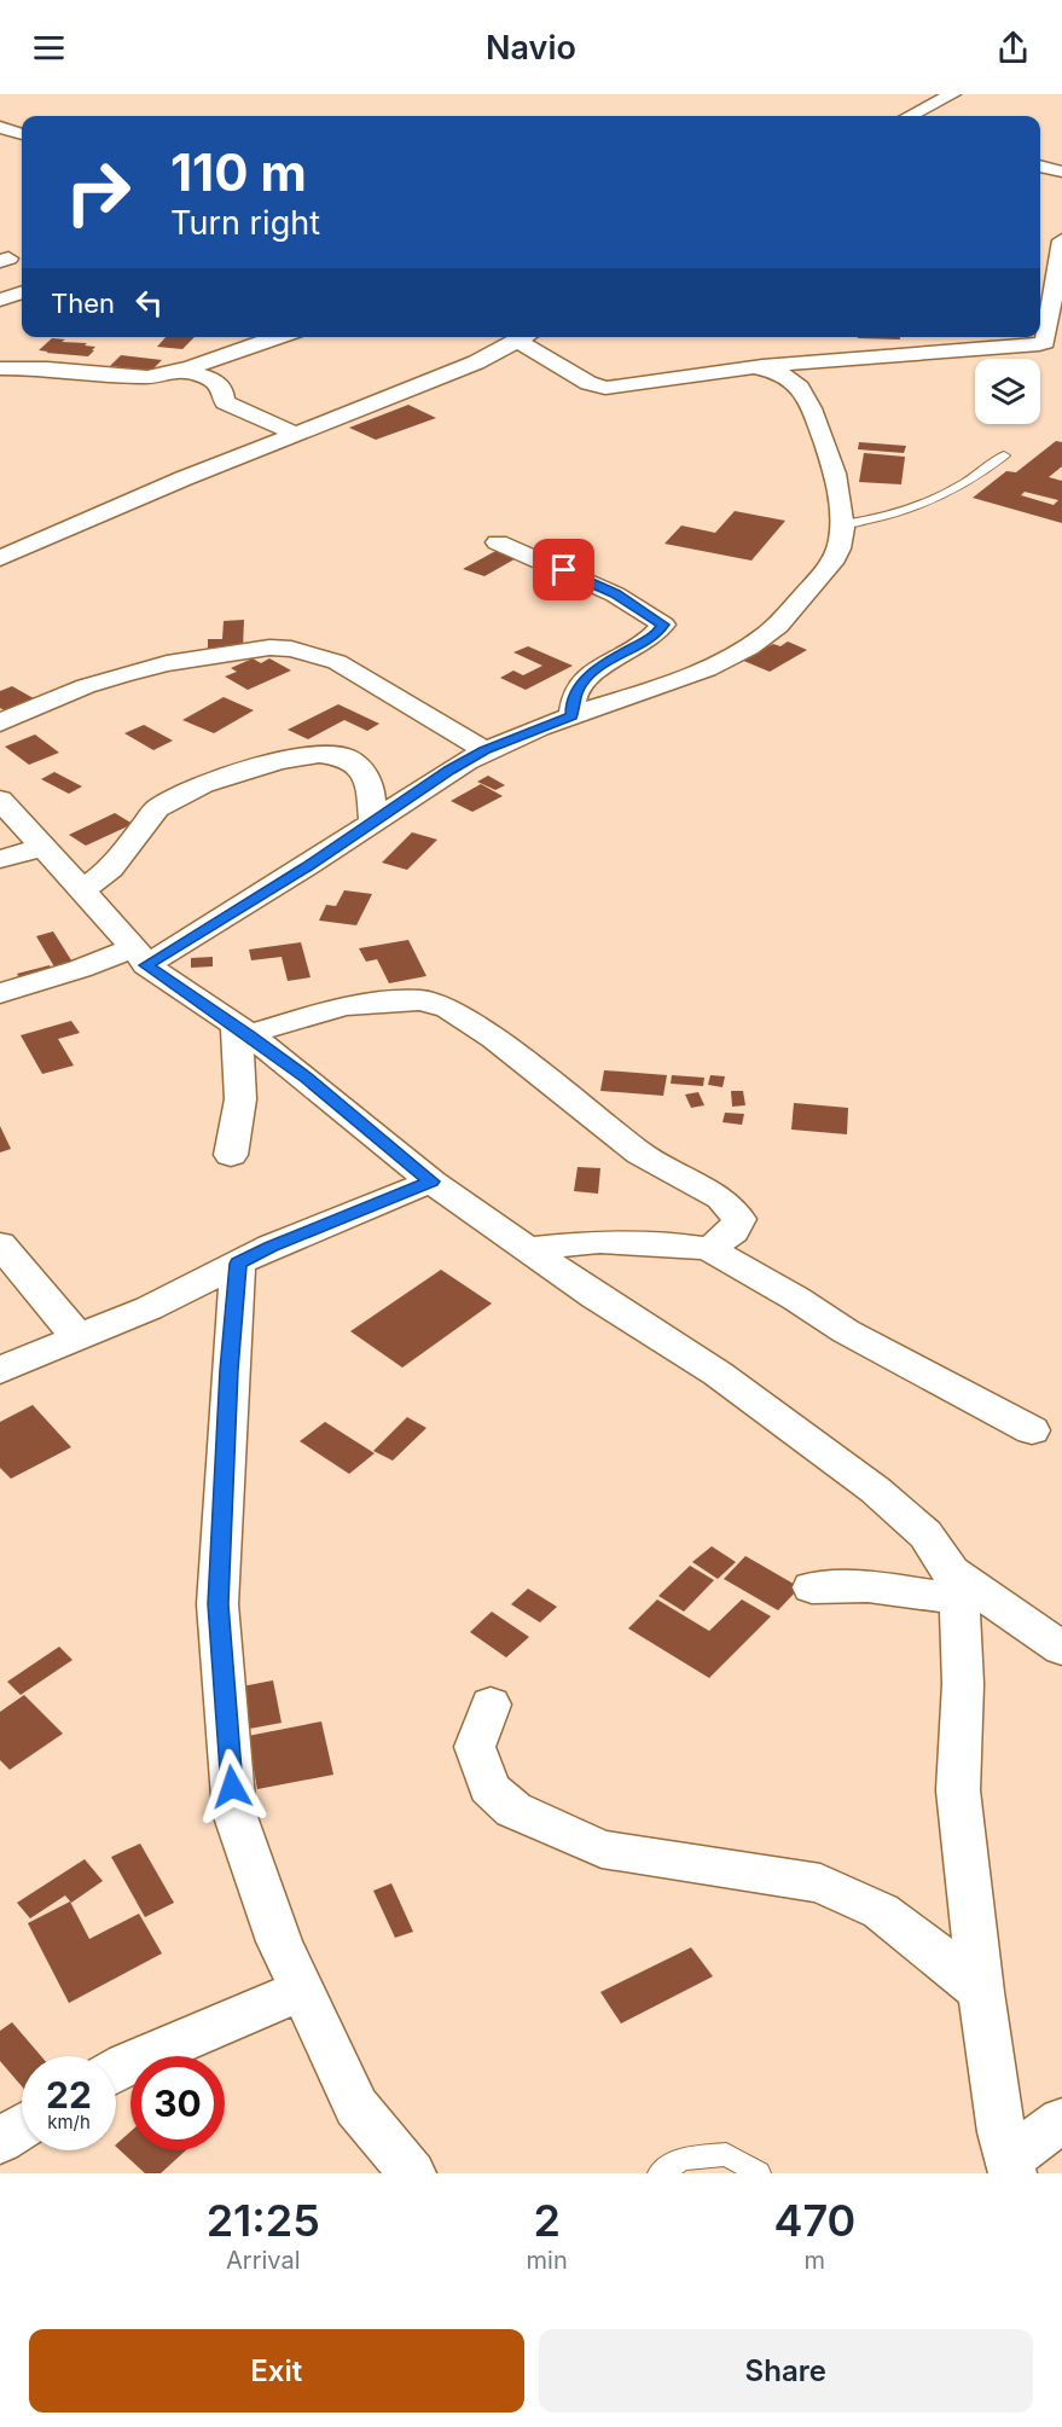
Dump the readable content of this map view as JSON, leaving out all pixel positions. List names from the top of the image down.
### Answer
{
  "page": {
    "header": "Navio",
    "turn": ["110 m", "Turn right"],
    "then": "Then",
    "speed": "22 km/h",
    "limit": "30",
    "eta": [
      "21:25",
      "Arrival",
      "2",
      "min",
      "470",
      "m"
    ],
    "buttons": ["Exit", "Share"]
  }
}
